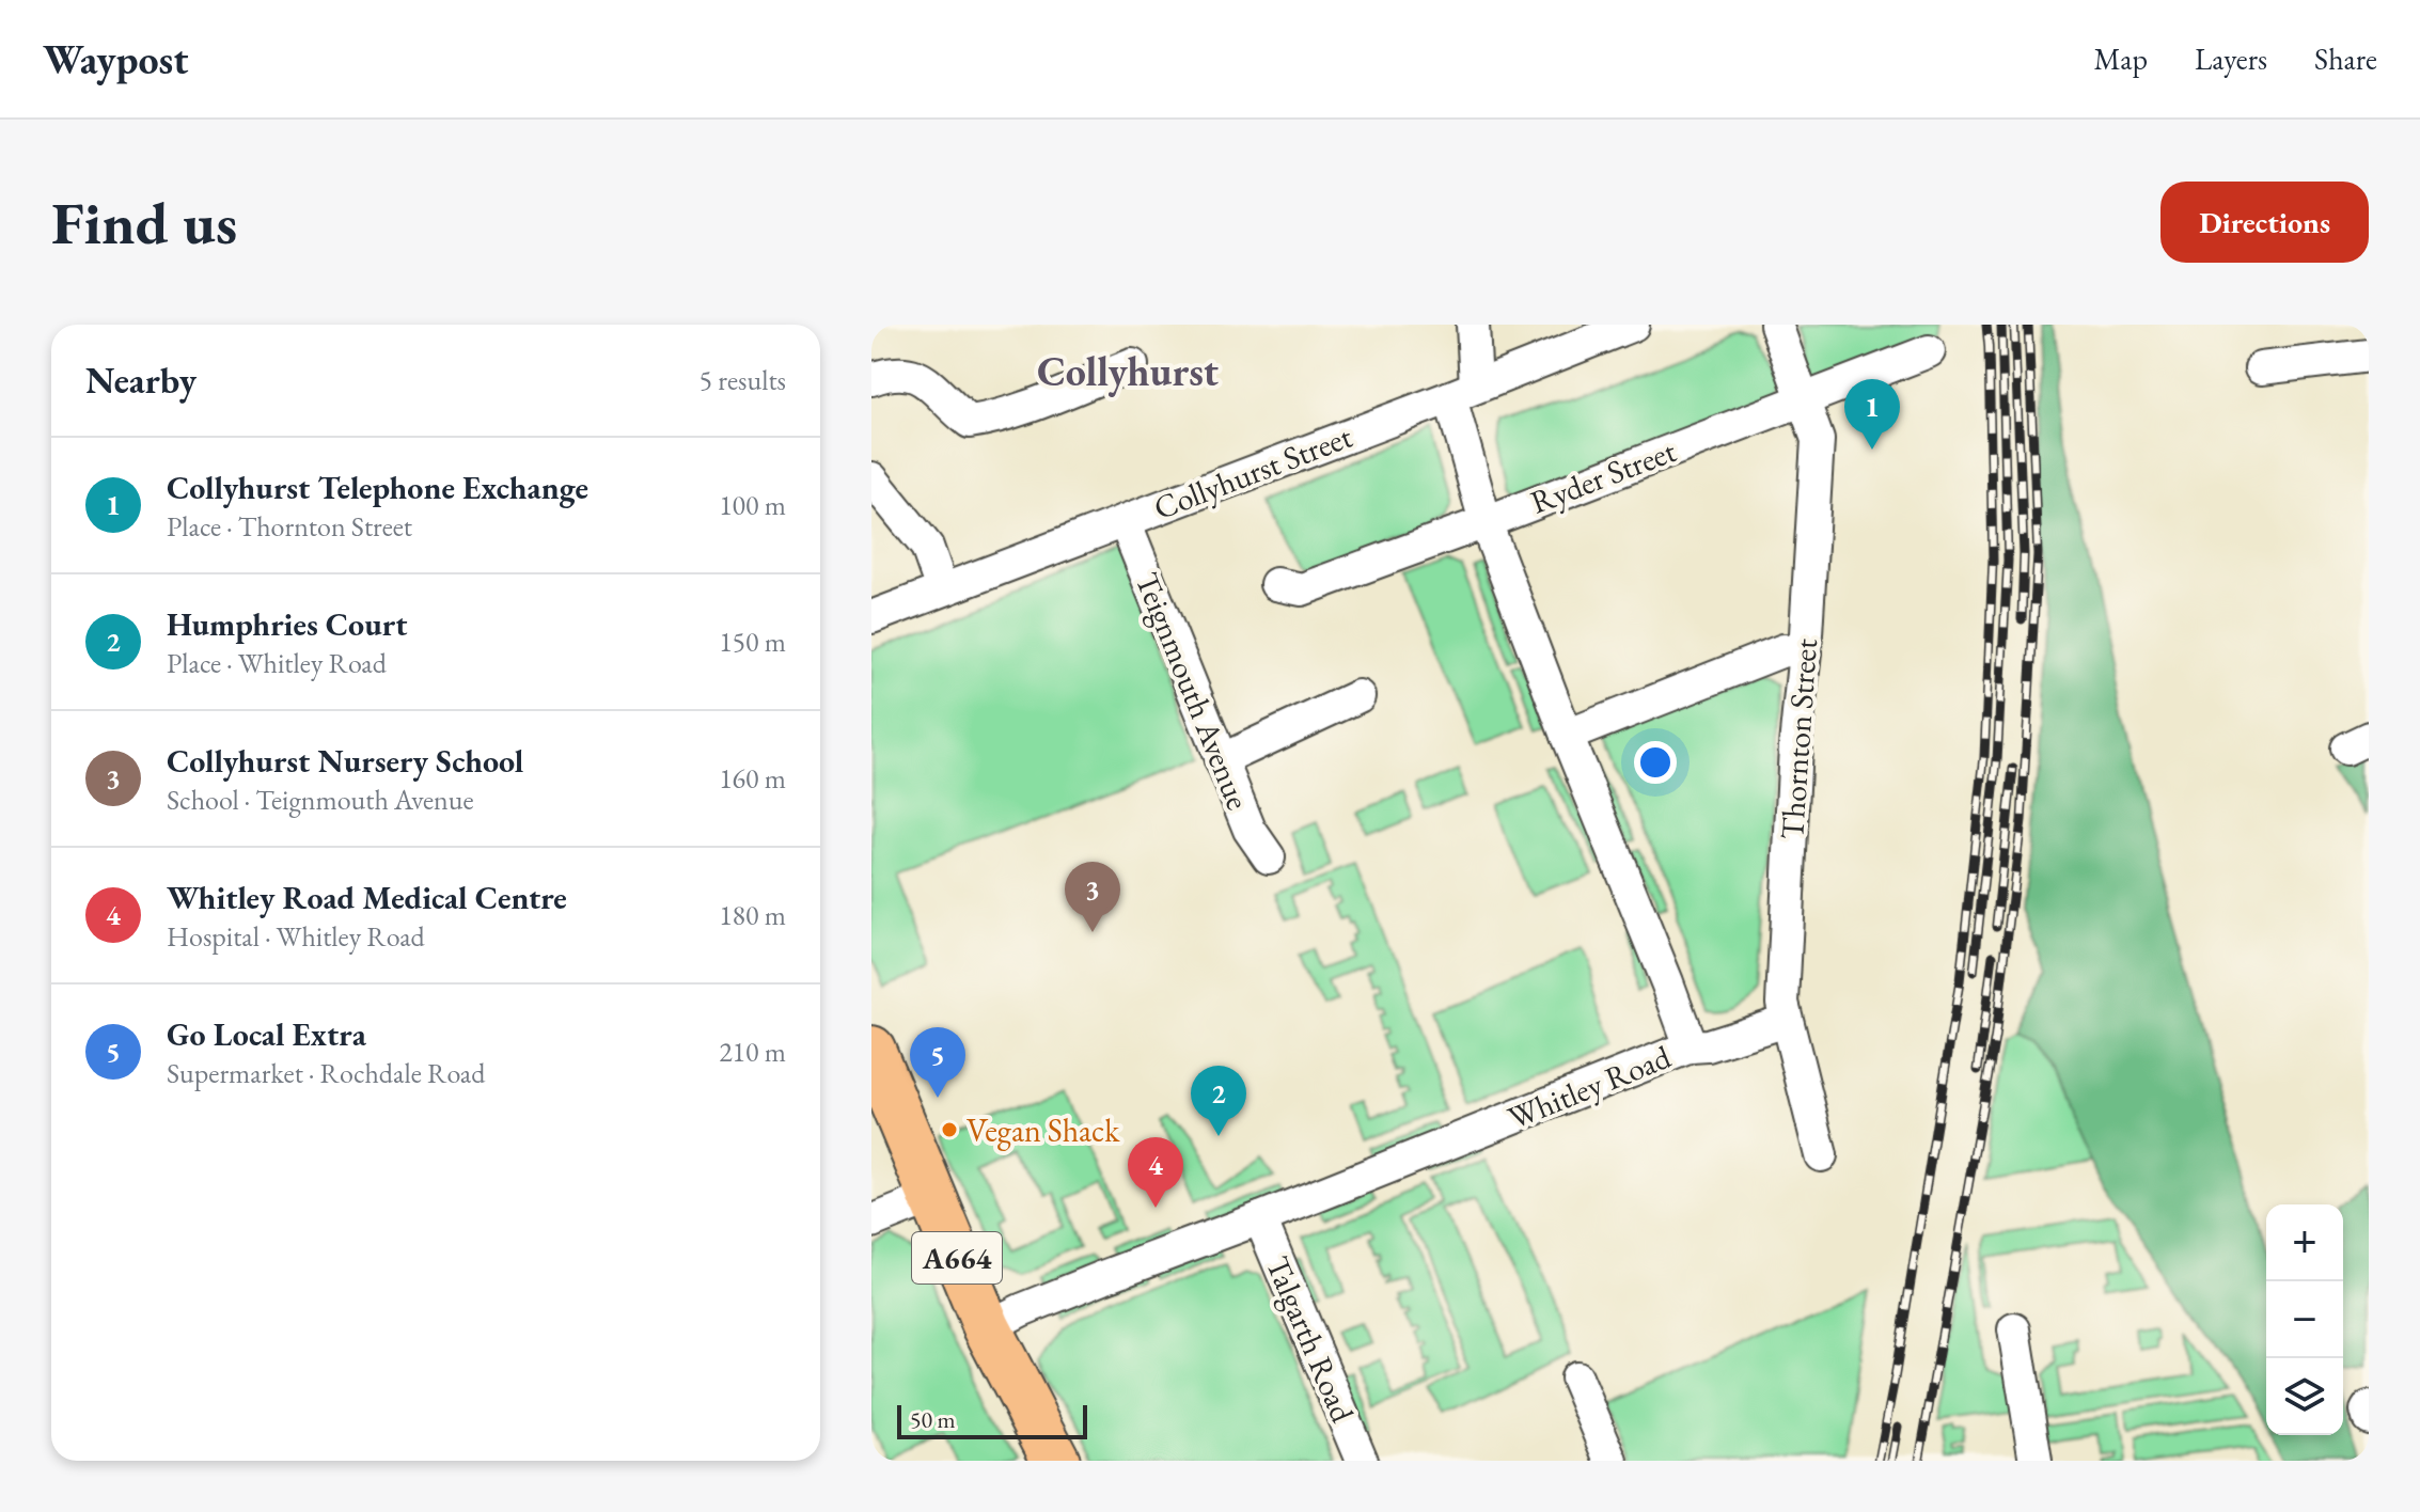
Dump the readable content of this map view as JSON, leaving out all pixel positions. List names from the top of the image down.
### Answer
{
  "streets": {
    "highway": ["A664"],
    "street": [
      "Collyhurst Street",
      "Ryder Street",
      "Teignmouth Avenue",
      "Thornton Street",
      "Whitley Road",
      "Talgarth Road"
    ]
  },
  "crossings": [
    ["Collyhurst Street", "Teignmouth Avenue"],
    ["Collyhurst Street", "Whitley Road"],
    ["Ryder Street", "Thornton Street"],
    ["Ryder Street", "Whitley Road"],
    ["Whitley Road", "A664"],
    ["Whitley Road", "Talgarth Road"]
  ],
  "districts": ["Collyhurst"],
  "places": ["Vegan Shack"],
  "scale_bar": "50 m",
  "page": {
    "header": "Waypost",
    "nav": ["Map", "Layers", "Share"],
    "buttons": "Directions",
    "title": "Find us",
    "heading": ["Nearby", "5 results"],
    "pins": [
      "1",
      "3",
      "5",
      "2",
      "4"
    ],
    "list": [
      {
        "mark": "1",
        "name": "Collyhurst Telephone Exchange",
        "note": "Place · Thornton Street",
        "value": "100 m"
      },
      {
        "mark": "2",
        "name": "Humphries Court",
        "note": "Place · Whitley Road",
        "value": "150 m"
      },
      {
        "mark": "3",
        "name": "Collyhurst Nursery School",
        "note": "School · Teignmouth Avenue",
        "value": "160 m"
      },
      {
        "mark": "4",
        "name": "Whitley Road Medical Centre",
        "note": "Hospital · Whitley Road",
        "value": "180 m"
      },
      {
        "mark": "5",
        "name": "Go Local Extra",
        "note": "Supermarket · Rochdale Road",
        "value": "210 m"
      }
    ],
    "map_buttons": ["+", "−"],
    "scale": "50 m"
  }
}
